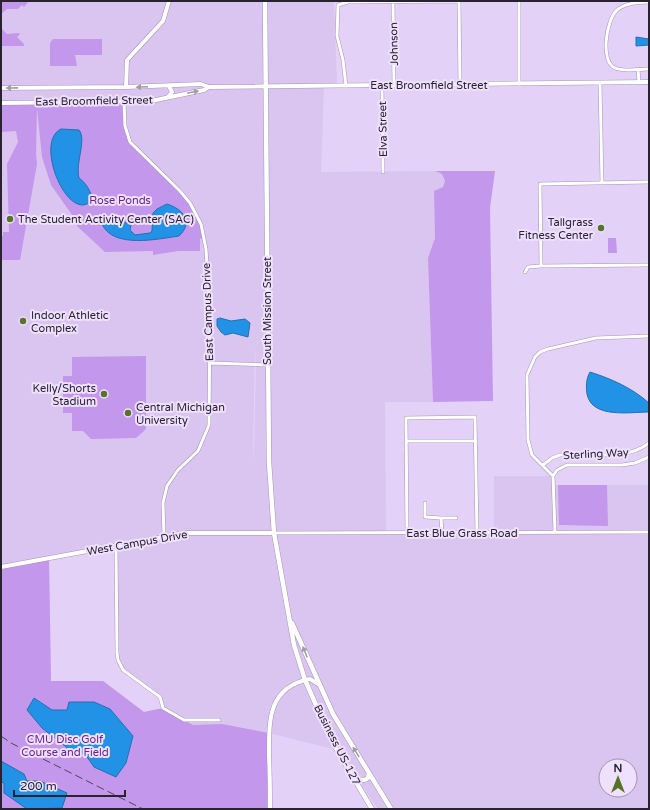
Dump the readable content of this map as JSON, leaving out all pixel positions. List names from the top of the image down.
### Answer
{
  "streets": {
    "main road": [
      "East Broomfield Street",
      "South Mission Street",
      "West Campus Drive",
      "Business US-127"
    ],
    "street": [
      "Johnson",
      "Elva Street",
      "East Campus Drive",
      "Sterling Way",
      "East Blue Grass Road"
    ]
  },
  "crossings": [
    ["Johnson", "East Broomfield Street"],
    ["East Broomfield Street", "Elva Street"],
    ["East Broomfield Street", "South Mission Street"],
    ["East Broomfield Street", "East Campus Drive"],
    ["South Mission Street", "East Blue Grass Road"],
    ["South Mission Street", "West Campus Drive"],
    ["South Mission Street", "Business US-127"],
    ["East Campus Drive", "West Campus Drive"],
    ["East Blue Grass Road", "West Campus Drive"]
  ],
  "parks": ["Rose Ponds", "CMU Disc Golf Course and Field"],
  "places": [
    "The Student Activity Center (SAC)",
    "Tallgrass Fitness Center",
    "Indoor Athletic Complex",
    "Kelly/Shorts Stadium",
    "Central Michigan University"
  ],
  "scale_bar": "200 m",
  "north": "top"
}
